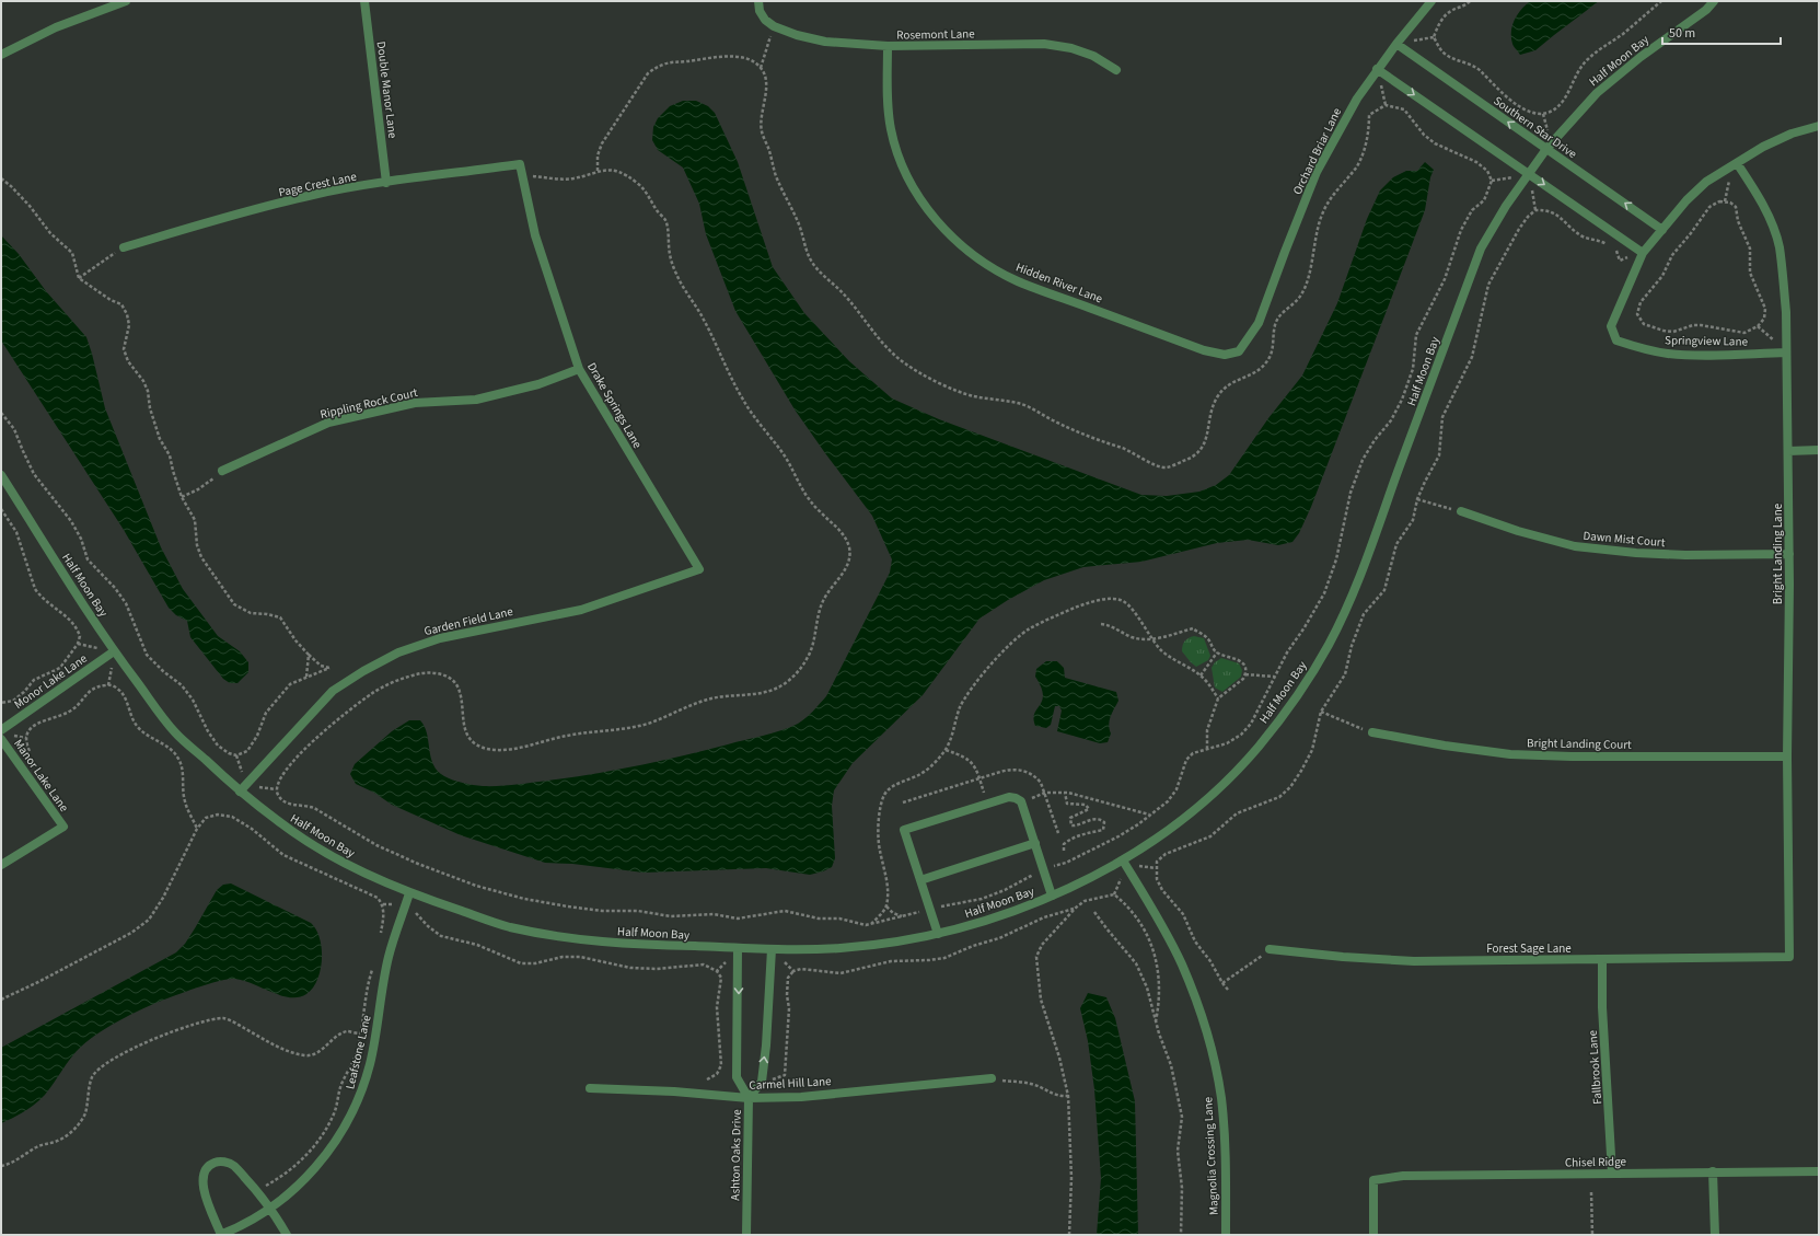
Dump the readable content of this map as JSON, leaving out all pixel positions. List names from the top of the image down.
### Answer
{
  "streets": {
    "street": [
      "Rosemont Lane",
      "Half Moon Bay",
      "Double Manor Lane",
      "Southern Star Drive",
      "Orchard Briar Lane",
      "Page Crest Lane",
      "Hidden River Lane",
      "Springview Lane",
      "Rippling Rock Court",
      "Drake Springs Lane",
      "Dawn Mist Court",
      "Bright Landing Lane",
      "Garden Field Lane",
      "Monor Lake Lane",
      "Bright Landing Court",
      "Manor Lake Lane",
      "Forest Sage Lane",
      "Leafstone Lane",
      "Fallbrook Lane",
      "Carmel Hill Lane",
      "Ashton Oaks Drive",
      "Magnolia Crossing Lane",
      "Chisel Ridge"
    ]
  },
  "crossings": [
    ["Rosemont Lane", "Hidden River Lane"],
    ["Half Moon Bay", "Southern Star Drive"],
    ["Half Moon Bay", "Garden Field Lane"],
    ["Half Moon Bay", "Monor Lake Lane"],
    ["Half Moon Bay", "Leafstone Lane"],
    ["Half Moon Bay", "Ashton Oaks Drive"],
    ["Half Moon Bay", "Magnolia Crossing Lane"],
    ["Double Manor Lane", "Page Crest Lane"],
    ["Southern Star Drive", "Orchard Briar Lane"],
    ["Orchard Briar Lane", "Hidden River Lane"],
    ["Page Crest Lane", "Drake Springs Lane"],
    ["Springview Lane", "Bright Landing Lane"],
    ["Rippling Rock Court", "Drake Springs Lane"],
    ["Drake Springs Lane", "Garden Field Lane"],
    ["Dawn Mist Court", "Bright Landing Lane"],
    ["Bright Landing Lane", "Bright Landing Court"],
    ["Bright Landing Lane", "Forest Sage Lane"],
    ["Forest Sage Lane", "Fallbrook Lane"],
    ["Fallbrook Lane", "Chisel Ridge"],
    ["Carmel Hill Lane", "Ashton Oaks Drive"]
  ],
  "scale_bar": "50 m"
}
